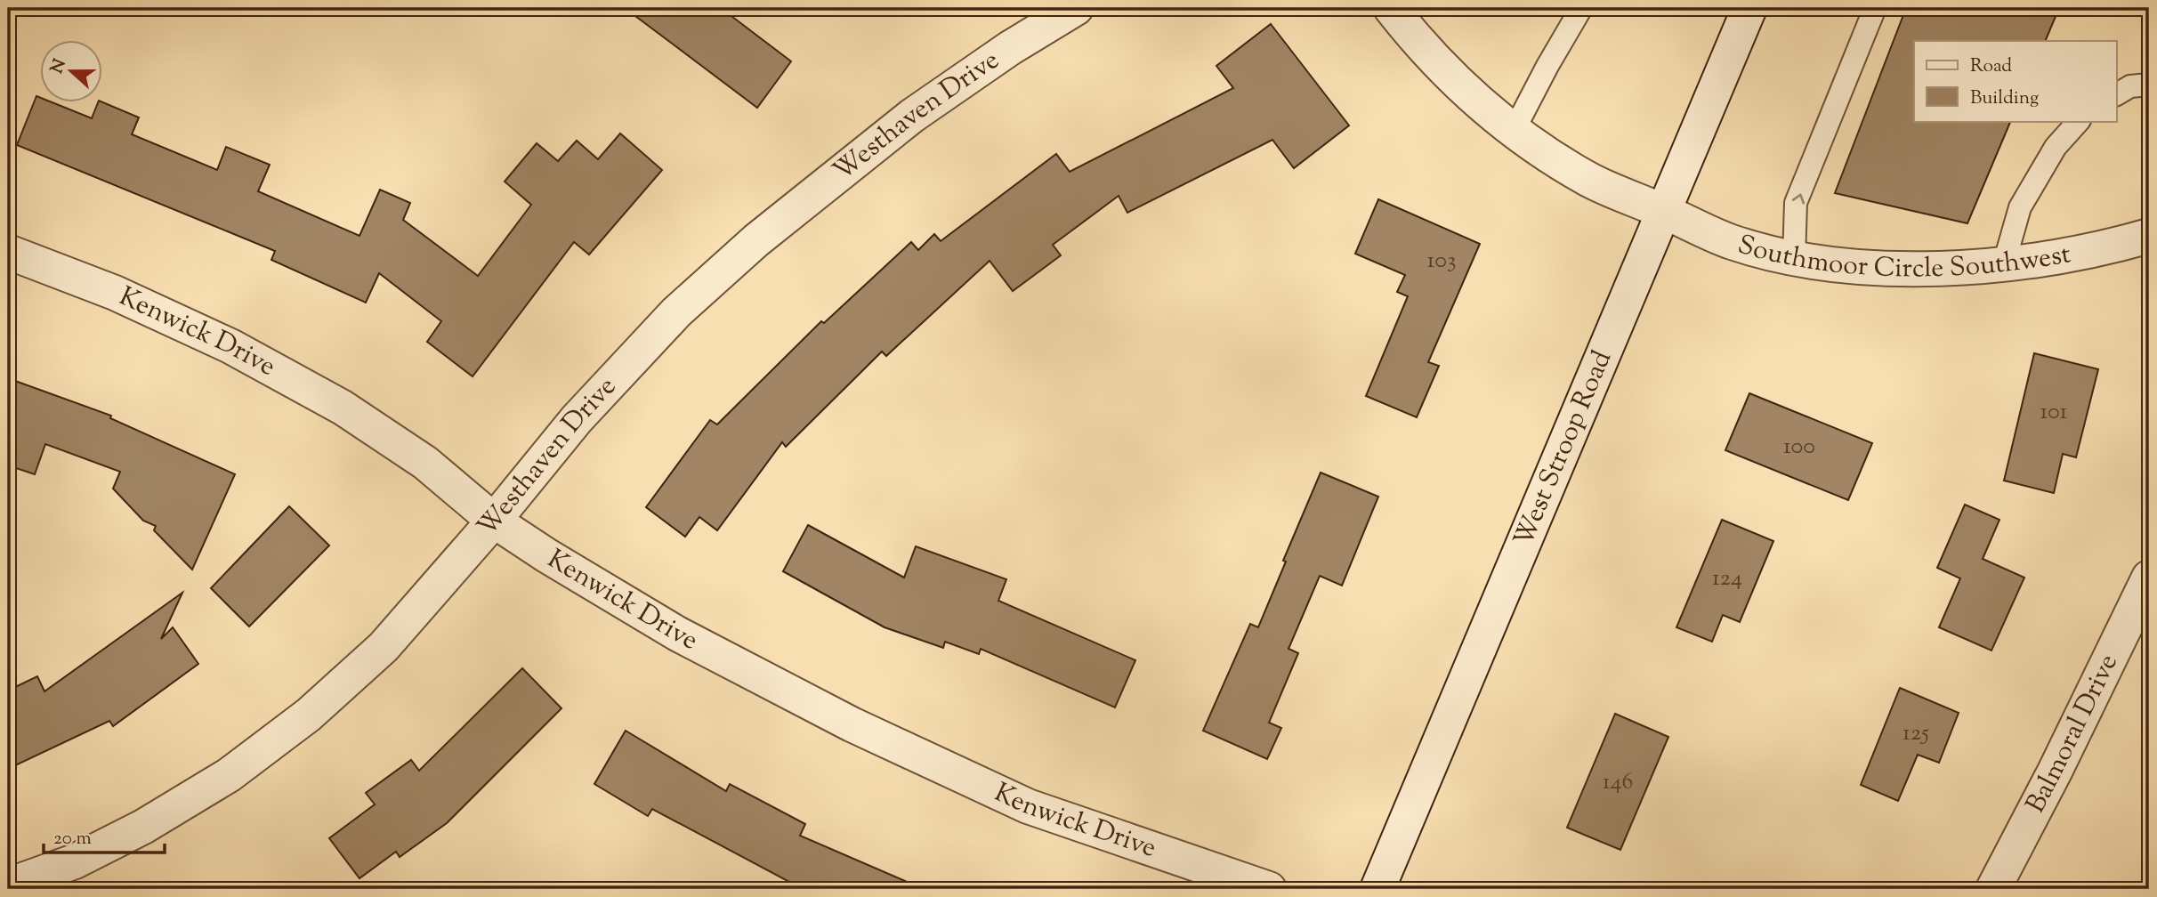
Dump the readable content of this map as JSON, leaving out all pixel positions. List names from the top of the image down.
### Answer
{
  "streets": {
    "street": [
      "Westhaven Drive",
      "Southmoor Circle Southwest",
      "Kenwick Drive",
      "West Stroop Road",
      "Balmoral Drive"
    ]
  },
  "crossings": [
    ["Westhaven Drive", "Kenwick Drive"],
    ["Southmoor Circle Southwest", "West Stroop Road"]
  ],
  "house_numbers": [
    "103",
    "101",
    "100",
    "124",
    "125",
    "146"
  ],
  "legend": ["Road", "Building"],
  "scale_bar": "20 m",
  "north": "left"
}
